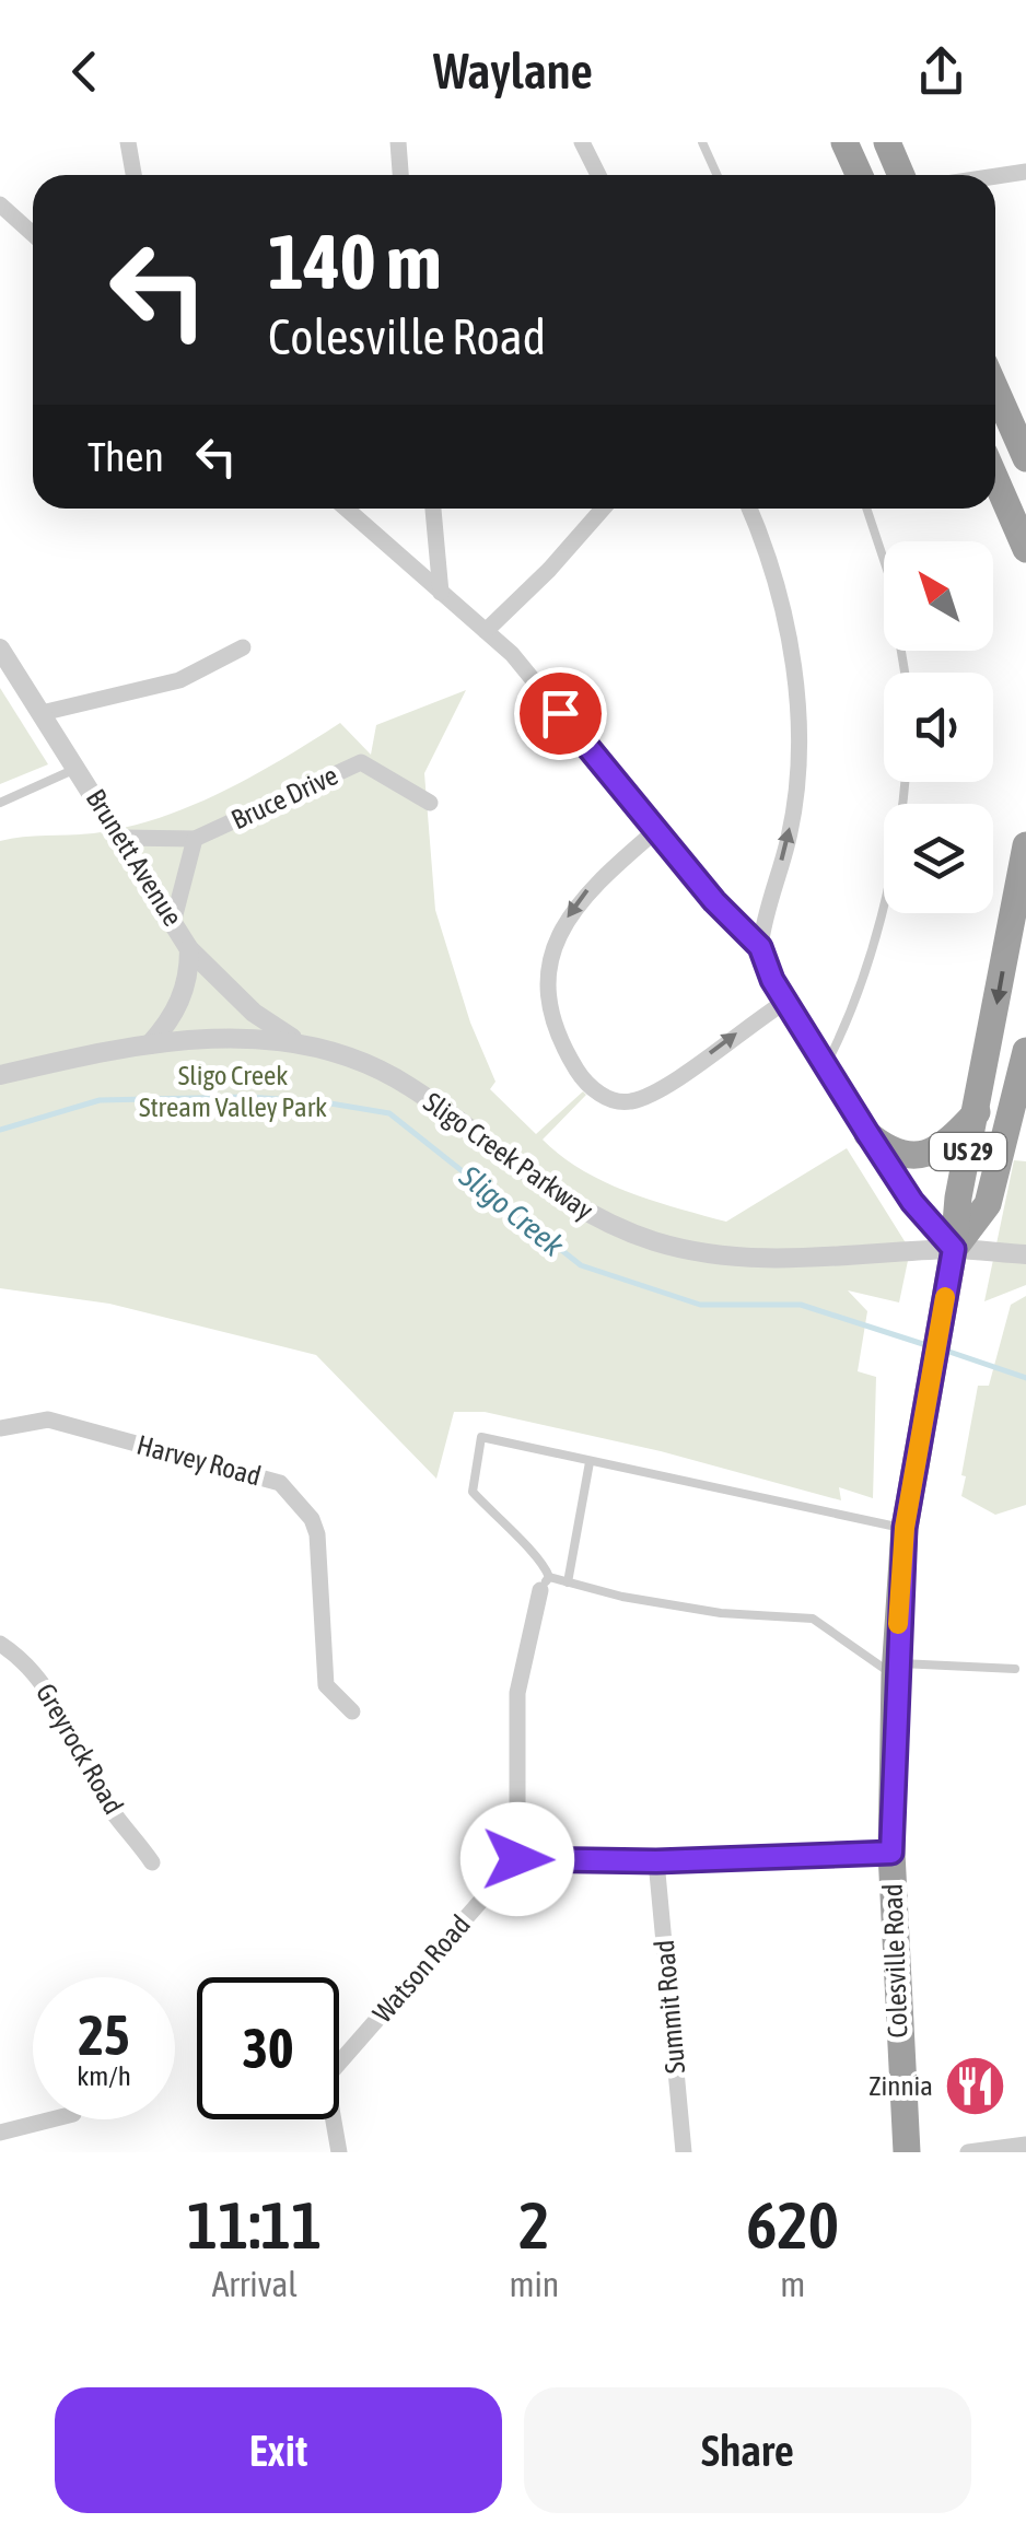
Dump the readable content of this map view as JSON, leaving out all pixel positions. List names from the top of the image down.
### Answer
{
  "streets": {
    "highway": ["US 29", "Colesville Road"],
    "street": [
      "Bruce Drive",
      "Brunett Avenue",
      "Sligo Creek Parkway",
      "Harvey Road",
      "Greyrock Road",
      "Watson Road",
      "Summit Road"
    ]
  },
  "crossings": [
    ["Bruce Drive", "Brunett Avenue"],
    ["Brunett Avenue", "Sligo Creek Parkway"],
    ["Sligo Creek Parkway", "Colesville Road"]
  ],
  "water": ["Sligo Creek"],
  "parks": ["Sligo Creek Stream Valley Park"],
  "places": {
    "restaurant": ["Zinnia"]
  },
  "north": "top left",
  "page": {
    "header": "Waylane",
    "turn": ["140 m", "Colesville Road"],
    "then": "Then",
    "speed": "25 km/h",
    "limit": "30",
    "eta": [
      "11:11",
      "Arrival",
      "2",
      "min",
      "620",
      "m"
    ],
    "buttons": ["Exit", "Share"]
  }
}
